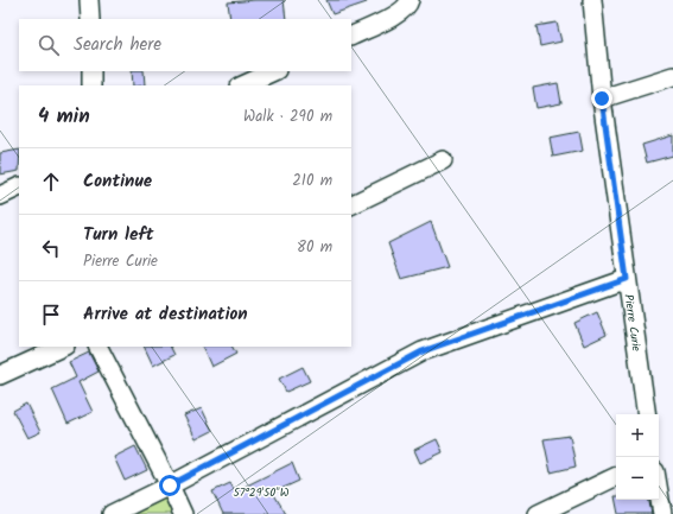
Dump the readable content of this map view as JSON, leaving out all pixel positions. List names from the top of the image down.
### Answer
{
  "streets": {
    "street": ["Pierre Curie"]
  },
  "page": {
    "search": "Search here",
    "heading": ["4 min", "Walk · 290 m"],
    "list": [
      ["Continue", "210 m"],
      ["Turn left", "Pierre Curie", "80 m"],
      "Arrive at destination"
    ],
    "map_buttons": ["+", "−"]
  },
  "coordinates": ["57°29'50\"W"]
}
